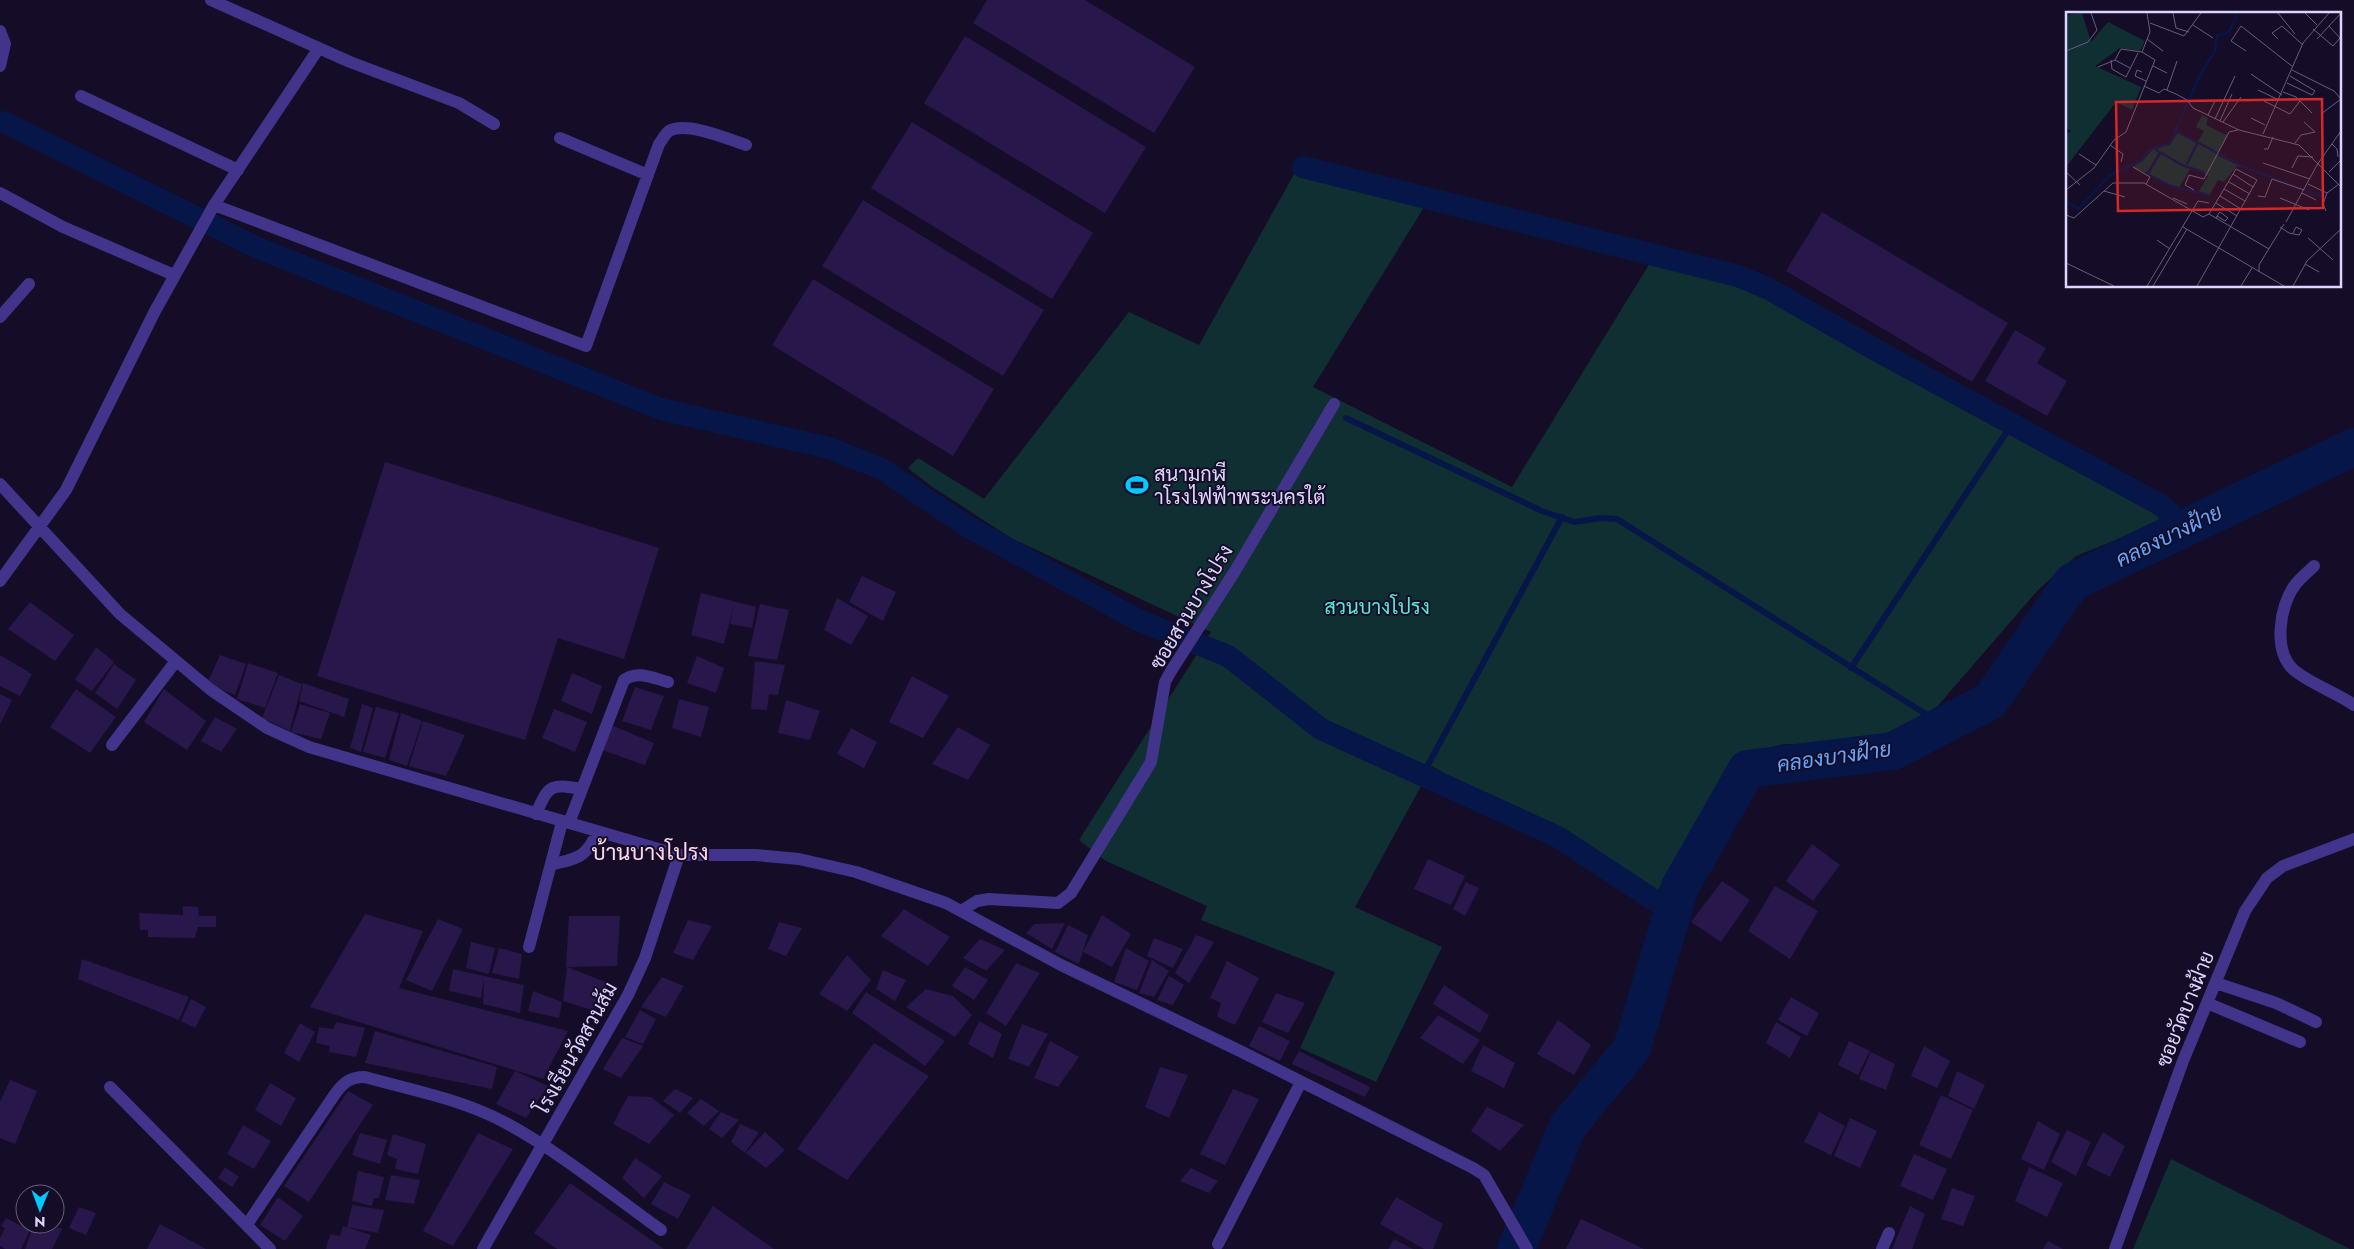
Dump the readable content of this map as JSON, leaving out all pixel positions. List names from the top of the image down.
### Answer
{
  "streets": {
    "street": ["ซอยสวนบางโปรง", "ซอยวัดบางฝ้าย", "โรงเรียนวัดสวนส้ม"]
  },
  "districts": ["บ้านบางโปรง"],
  "water": ["คลองบางฝ้าย"],
  "parks": ["สวนบางโปรง"],
  "places": {
    "sports": ["สนามกฬี าโรงไฟฟ้าพระนครใต้"]
  },
  "north": "bottom"
}
